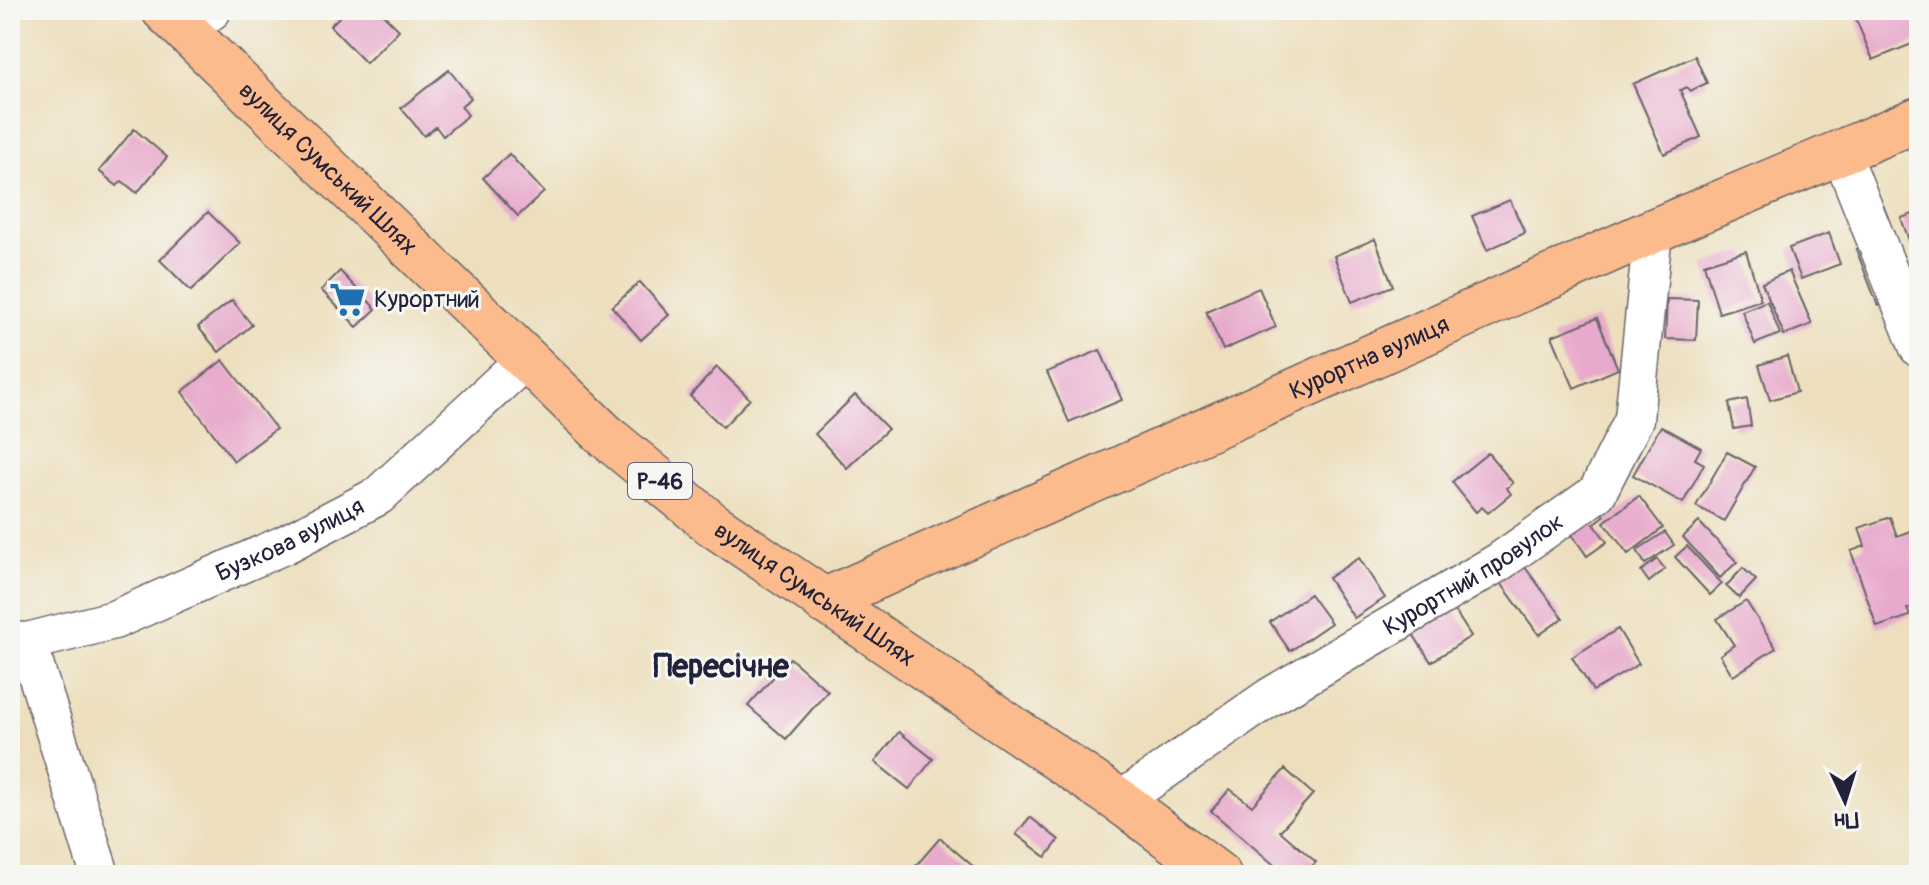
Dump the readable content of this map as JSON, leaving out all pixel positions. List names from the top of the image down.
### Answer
{
  "streets": {
    "main road": ["вулиця Сумський Шлях", "Курортна вулиця", "Р-46"],
    "street": ["Бузкова вулиця", "Курортний провулок"]
  },
  "crossings": [
    ["вулиця Сумський Шлях", "Курортна вулиця"],
    ["вулиця Сумський Шлях", "Бузкова вулиця"],
    ["вулиця Сумський Шлях", "Курортний провулок"],
    ["Курортна вулиця", "Курортний провулок"]
  ],
  "districts": ["Пересічне"],
  "places": {
    "supermarket": ["Курортний"]
  },
  "north": "bottom"
}
